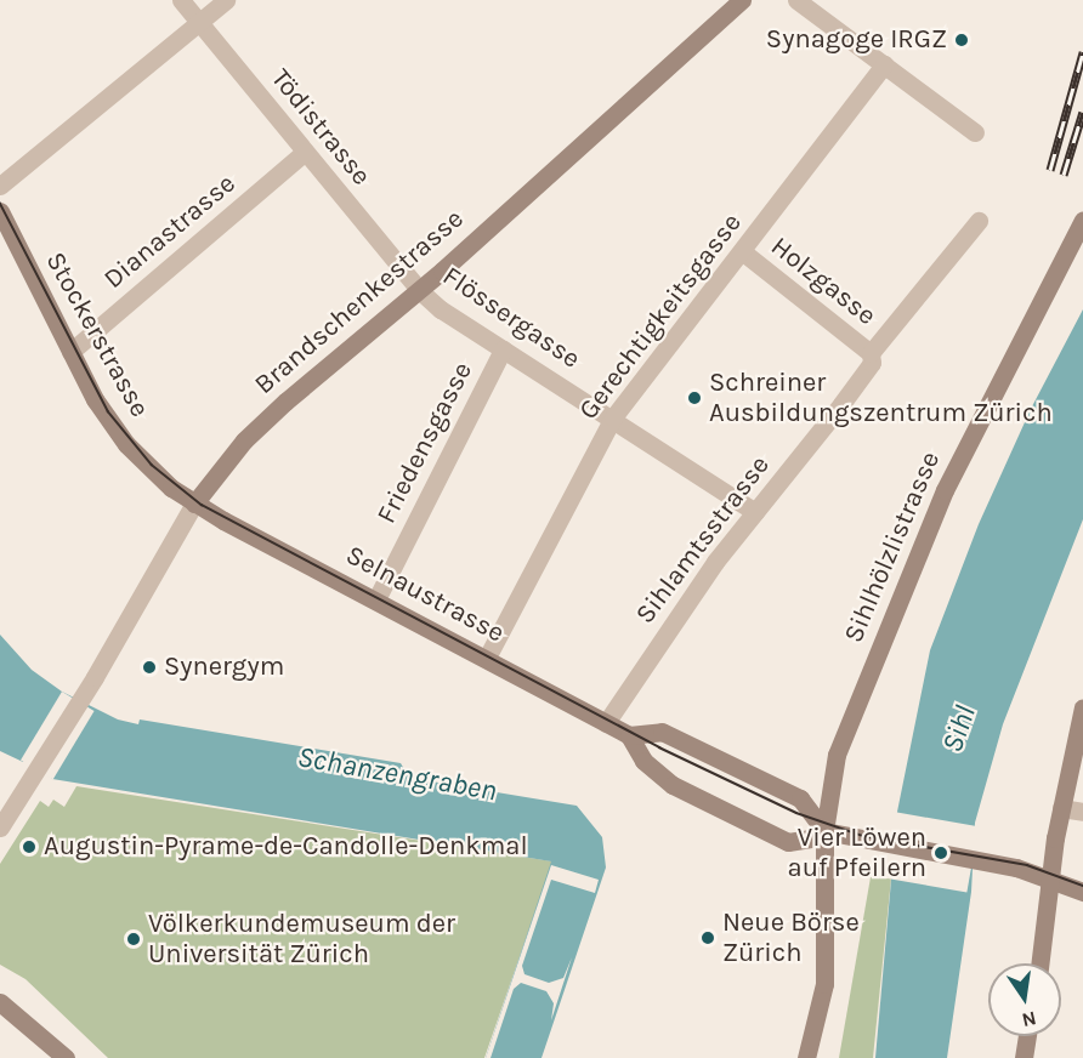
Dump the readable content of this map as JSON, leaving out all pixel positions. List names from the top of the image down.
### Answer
{
  "streets": {
    "street": [
      "Tödistrasse",
      "Dianastrasse",
      "Holzgasse",
      "Brandschenkestrasse",
      "Gerechtigkeitsgasse",
      "Flössergasse",
      "Stockerstrasse",
      "Friedensgasse",
      "Sihlamtsstrasse",
      "Sihlhölzlistrasse",
      "Selnaustrasse"
    ]
  },
  "crossings": [
    ["Tödistrasse", "Dianastrasse"],
    ["Tödistrasse", "Brandschenkestrasse"],
    ["Tödistrasse", "Flössergasse"],
    ["Dianastrasse", "Stockerstrasse"],
    ["Holzgasse", "Gerechtigkeitsgasse"],
    ["Holzgasse", "Sihlamtsstrasse"],
    ["Brandschenkestrasse", "Flössergasse"],
    ["Brandschenkestrasse", "Stockerstrasse"],
    ["Brandschenkestrasse", "Selnaustrasse"],
    ["Gerechtigkeitsgasse", "Flössergasse"],
    ["Gerechtigkeitsgasse", "Selnaustrasse"],
    ["Flössergasse", "Friedensgasse"],
    ["Flössergasse", "Sihlamtsstrasse"],
    ["Stockerstrasse", "Selnaustrasse"],
    ["Friedensgasse", "Selnaustrasse"],
    ["Sihlamtsstrasse", "Selnaustrasse"],
    ["Sihlhölzlistrasse", "Selnaustrasse"]
  ],
  "water": ["Sihl", "Schanzengraben"],
  "places": [
    "Synagoge IRGZ",
    "Schreiner Ausbildungszentrum Zürich",
    "Synergym",
    "Augustin-Pyrame-de-Candolle-Denkmal",
    "Vier Löwen auf Pfeilern",
    "Neue Börse Zürich",
    "Völkerkundemuseum der Universität Zürich"
  ],
  "north": "bottom"
}
